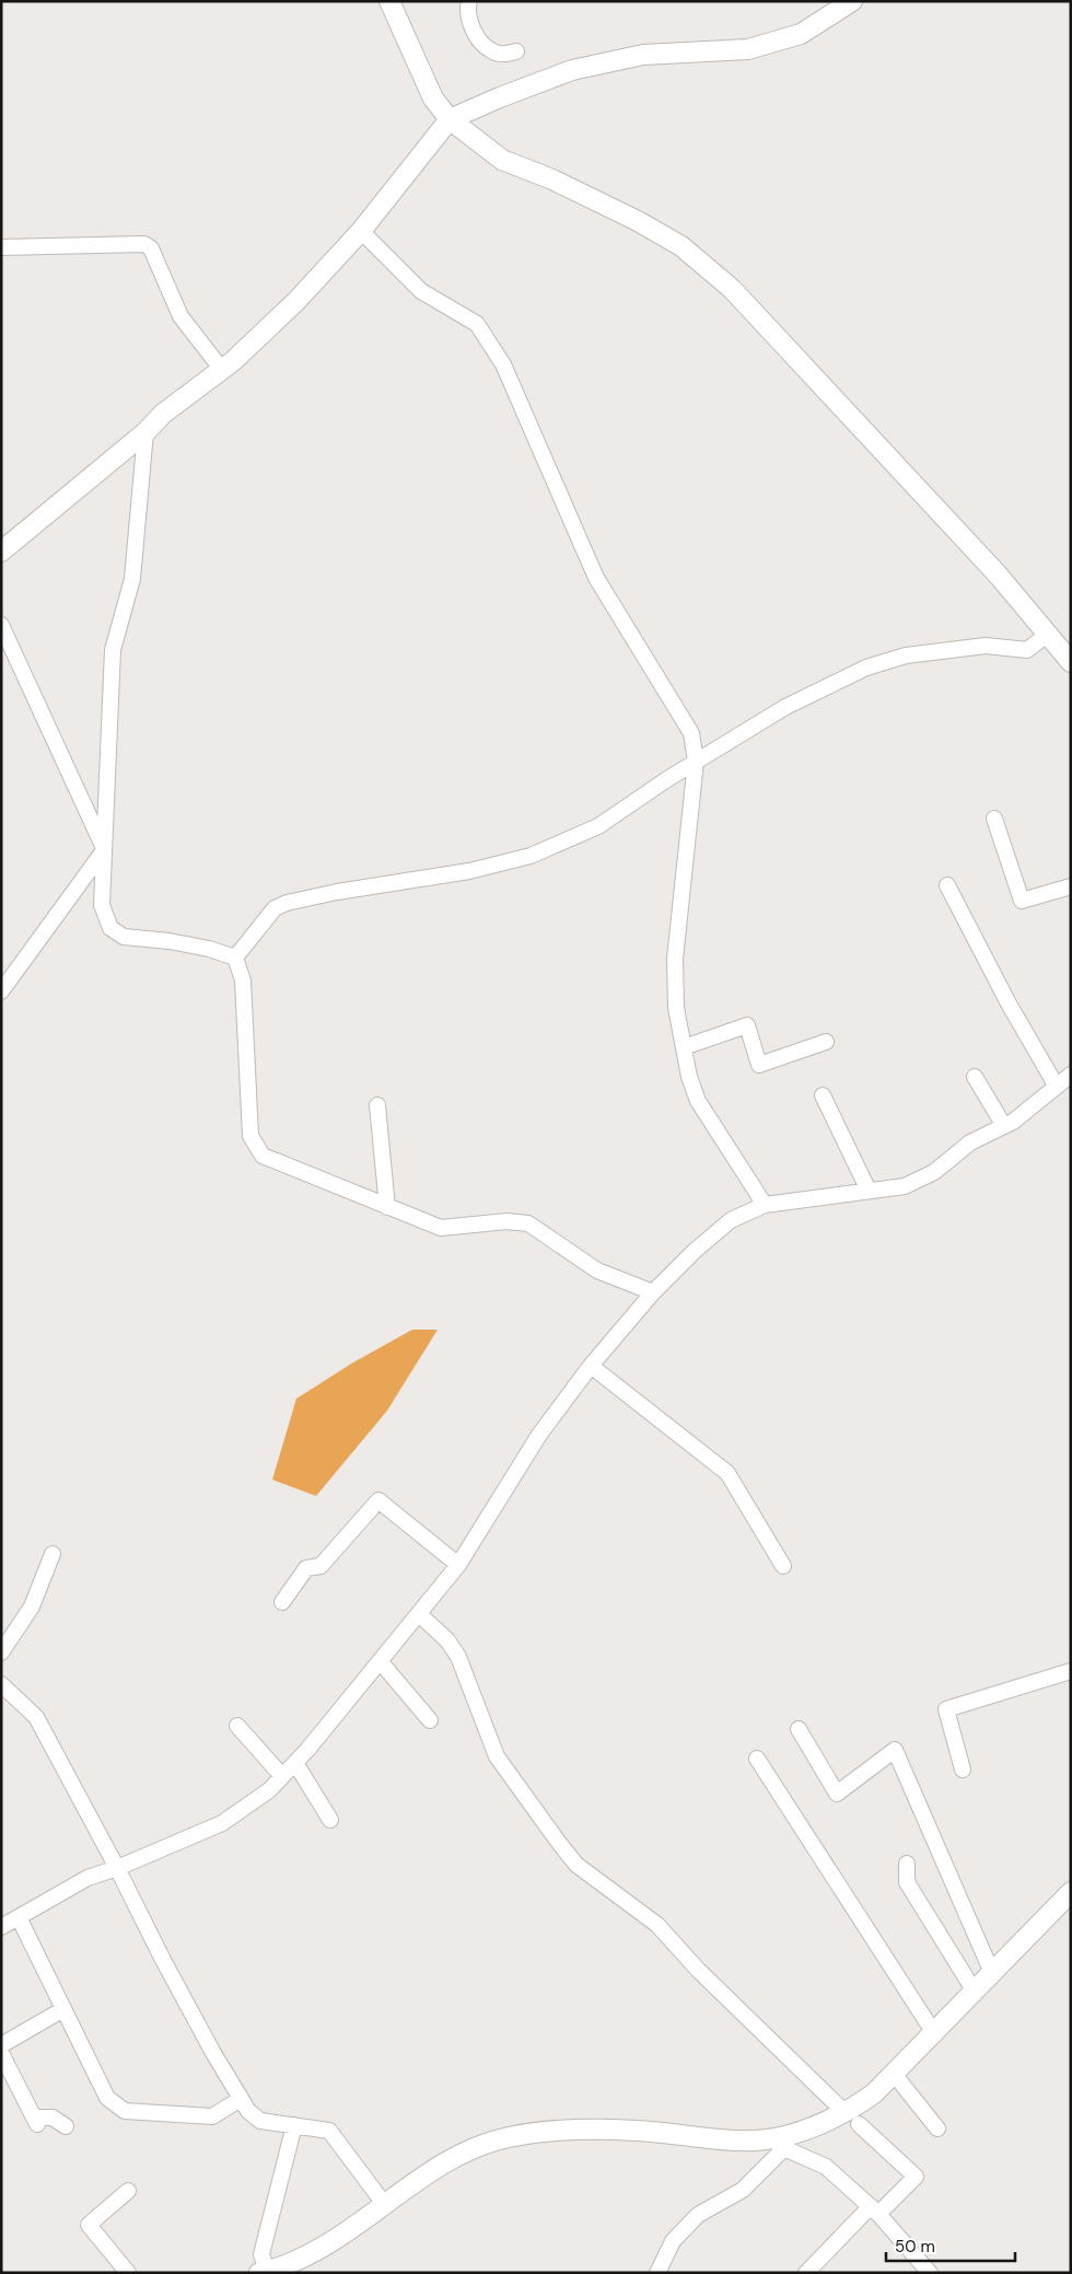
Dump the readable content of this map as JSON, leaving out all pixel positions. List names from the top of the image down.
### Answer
{
  "scale_bar": "50 m"
}
